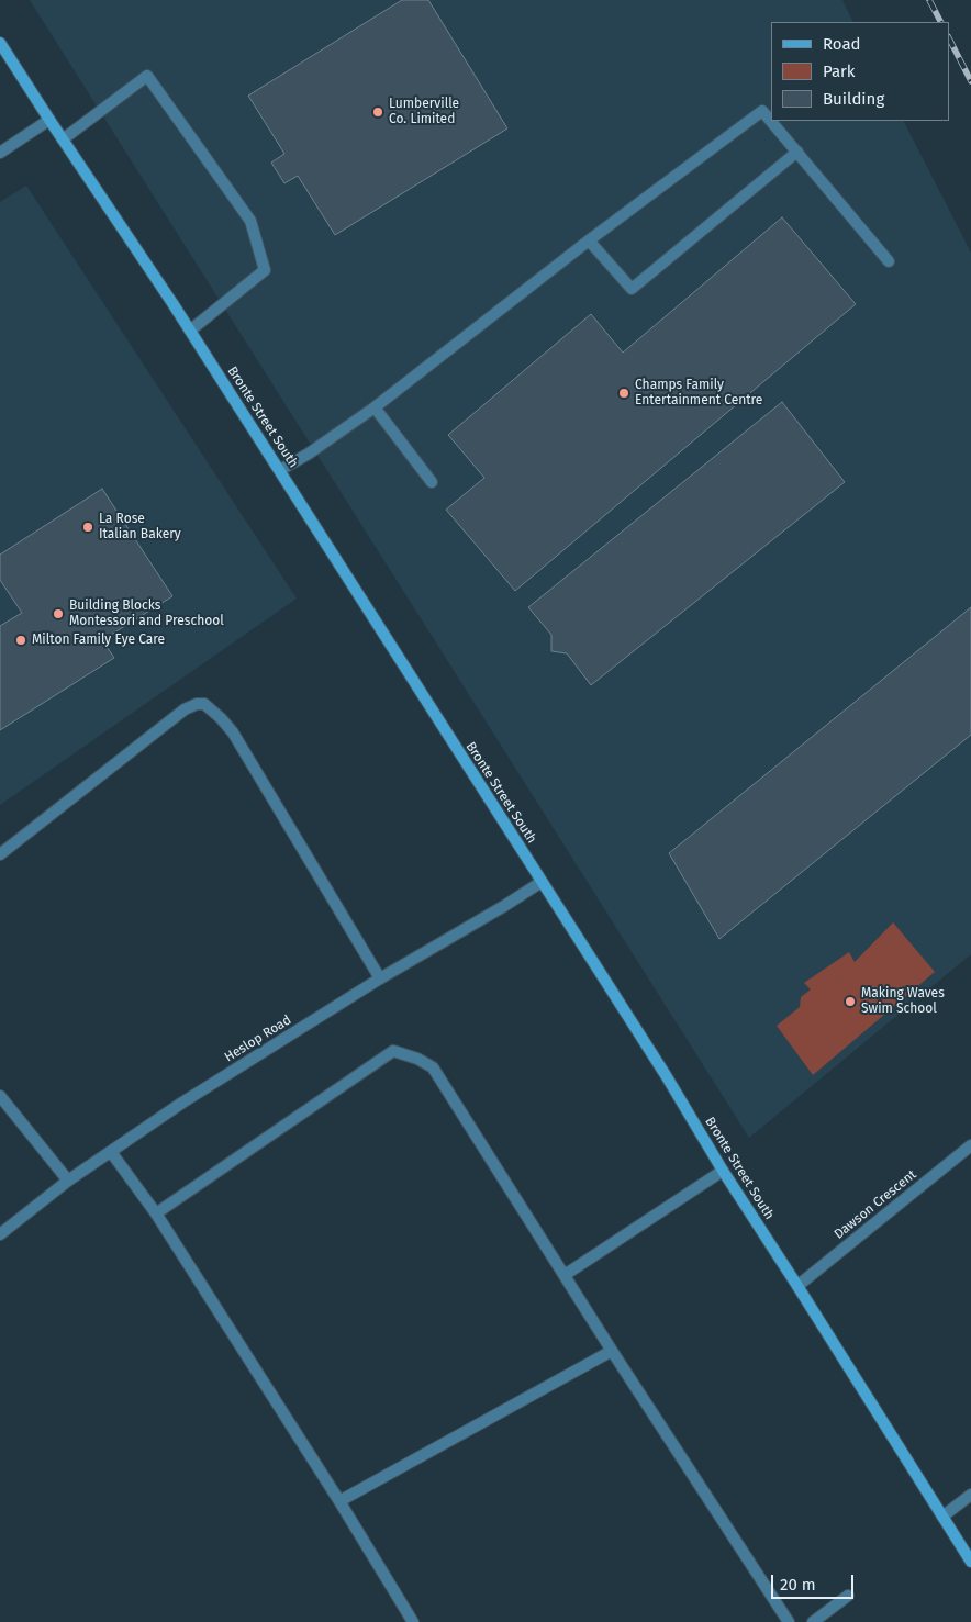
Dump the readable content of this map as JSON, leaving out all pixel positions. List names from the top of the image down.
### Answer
{
  "streets": {
    "main road": ["Bronte Street South"],
    "street": ["Heslop Road", "Dawson Crescent"]
  },
  "crossings": [
    ["Bronte Street South", "Heslop Road"],
    ["Bronte Street South", "Dawson Crescent"]
  ],
  "places": [
    "Lumberville Co. Limited",
    "Champs Family Entertainment Centre",
    "La Rose Italian Bakery",
    "Building Blocks Montessori and Preschool",
    "Milton Family Eye Care",
    "Making Waves Swim School"
  ],
  "legend": ["Road", "Park", "Building"],
  "scale_bar": "20 m"
}
